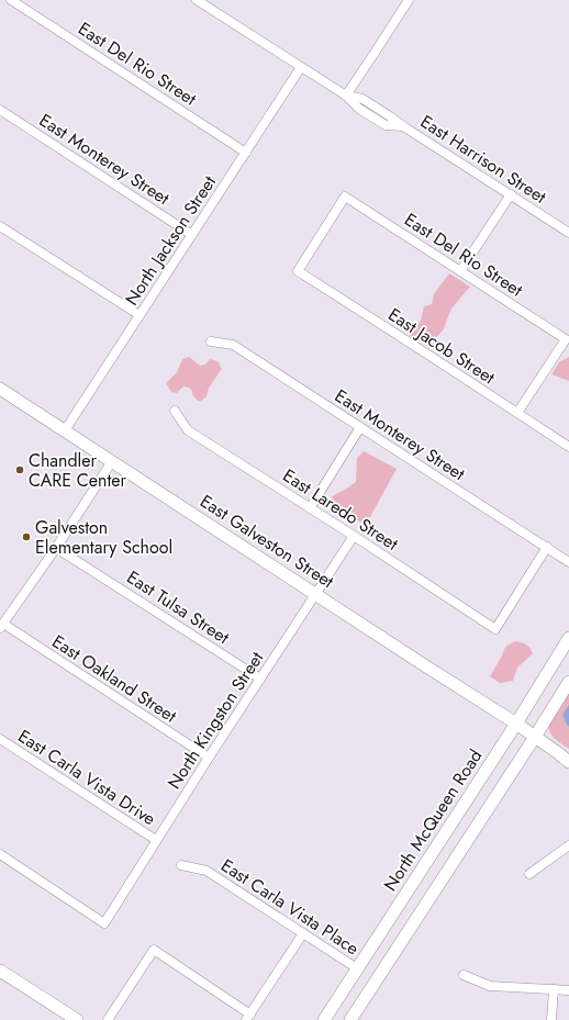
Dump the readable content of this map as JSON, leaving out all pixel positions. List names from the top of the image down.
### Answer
{
  "streets": {
    "main road": ["East Galveston Street", "North McQueen Road"],
    "street": [
      "East Del Rio Street",
      "East Monterey Street",
      "East Harrison Street",
      "North Jackson Street",
      "East Jacob Street",
      "East Laredo Street",
      "East Tulsa Street",
      "East Oakland Street",
      "North Kingston Street",
      "East Carla Vista Drive",
      "East Carla Vista Place"
    ]
  },
  "crossings": [
    ["East Del Rio Street", "North Jackson Street"],
    ["East Del Rio Street", "East Jacob Street"],
    ["East Monterey Street", "North Jackson Street"],
    ["East Monterey Street", "East Laredo Street"],
    ["East Harrison Street", "North Jackson Street"],
    ["North Jackson Street", "East Galveston Street"],
    ["East Laredo Street", "North Kingston Street"],
    ["East Galveston Street", "North Kingston Street"],
    ["East Galveston Street", "North McQueen Road"],
    ["East Tulsa Street", "North Kingston Street"],
    ["East Oakland Street", "North Kingston Street"],
    ["North Kingston Street", "East Carla Vista Drive"],
    ["North McQueen Road", "East Carla Vista Place"]
  ],
  "places": ["Chandler CARE Center", "Galveston Elementary School"]
}
